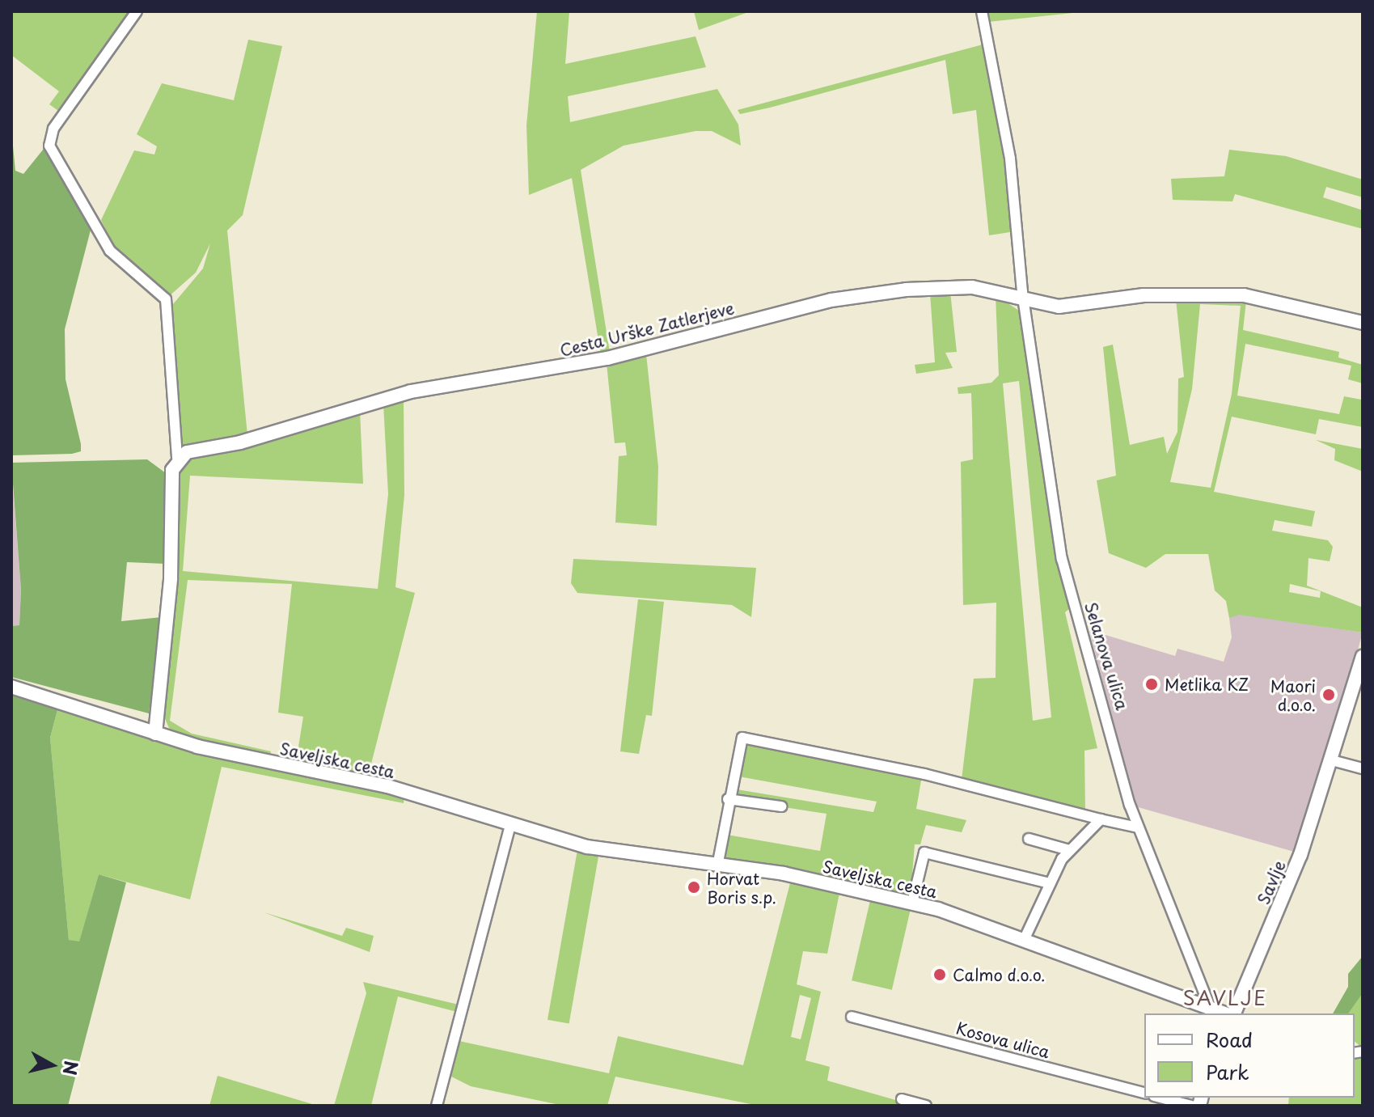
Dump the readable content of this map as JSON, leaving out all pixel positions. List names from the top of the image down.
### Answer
{
  "streets": {
    "street": [
      "Cesta Urške Zatlerjeve",
      "Selanova ulica",
      "Saveljska cesta",
      "Savlje",
      "Kosova ulica"
    ]
  },
  "crossings": [
    ["Cesta Urške Zatlerjeve", "Selanova ulica"],
    ["Selanova ulica", "Saveljska cesta"]
  ],
  "districts": ["SAVLJE"],
  "places": [
    "Metlika KZ",
    "Maori d.o.o.",
    "Horvat Boris s.p.",
    "Calmo d.o.o."
  ],
  "legend": ["Road", "Park"],
  "north": "right"
}
